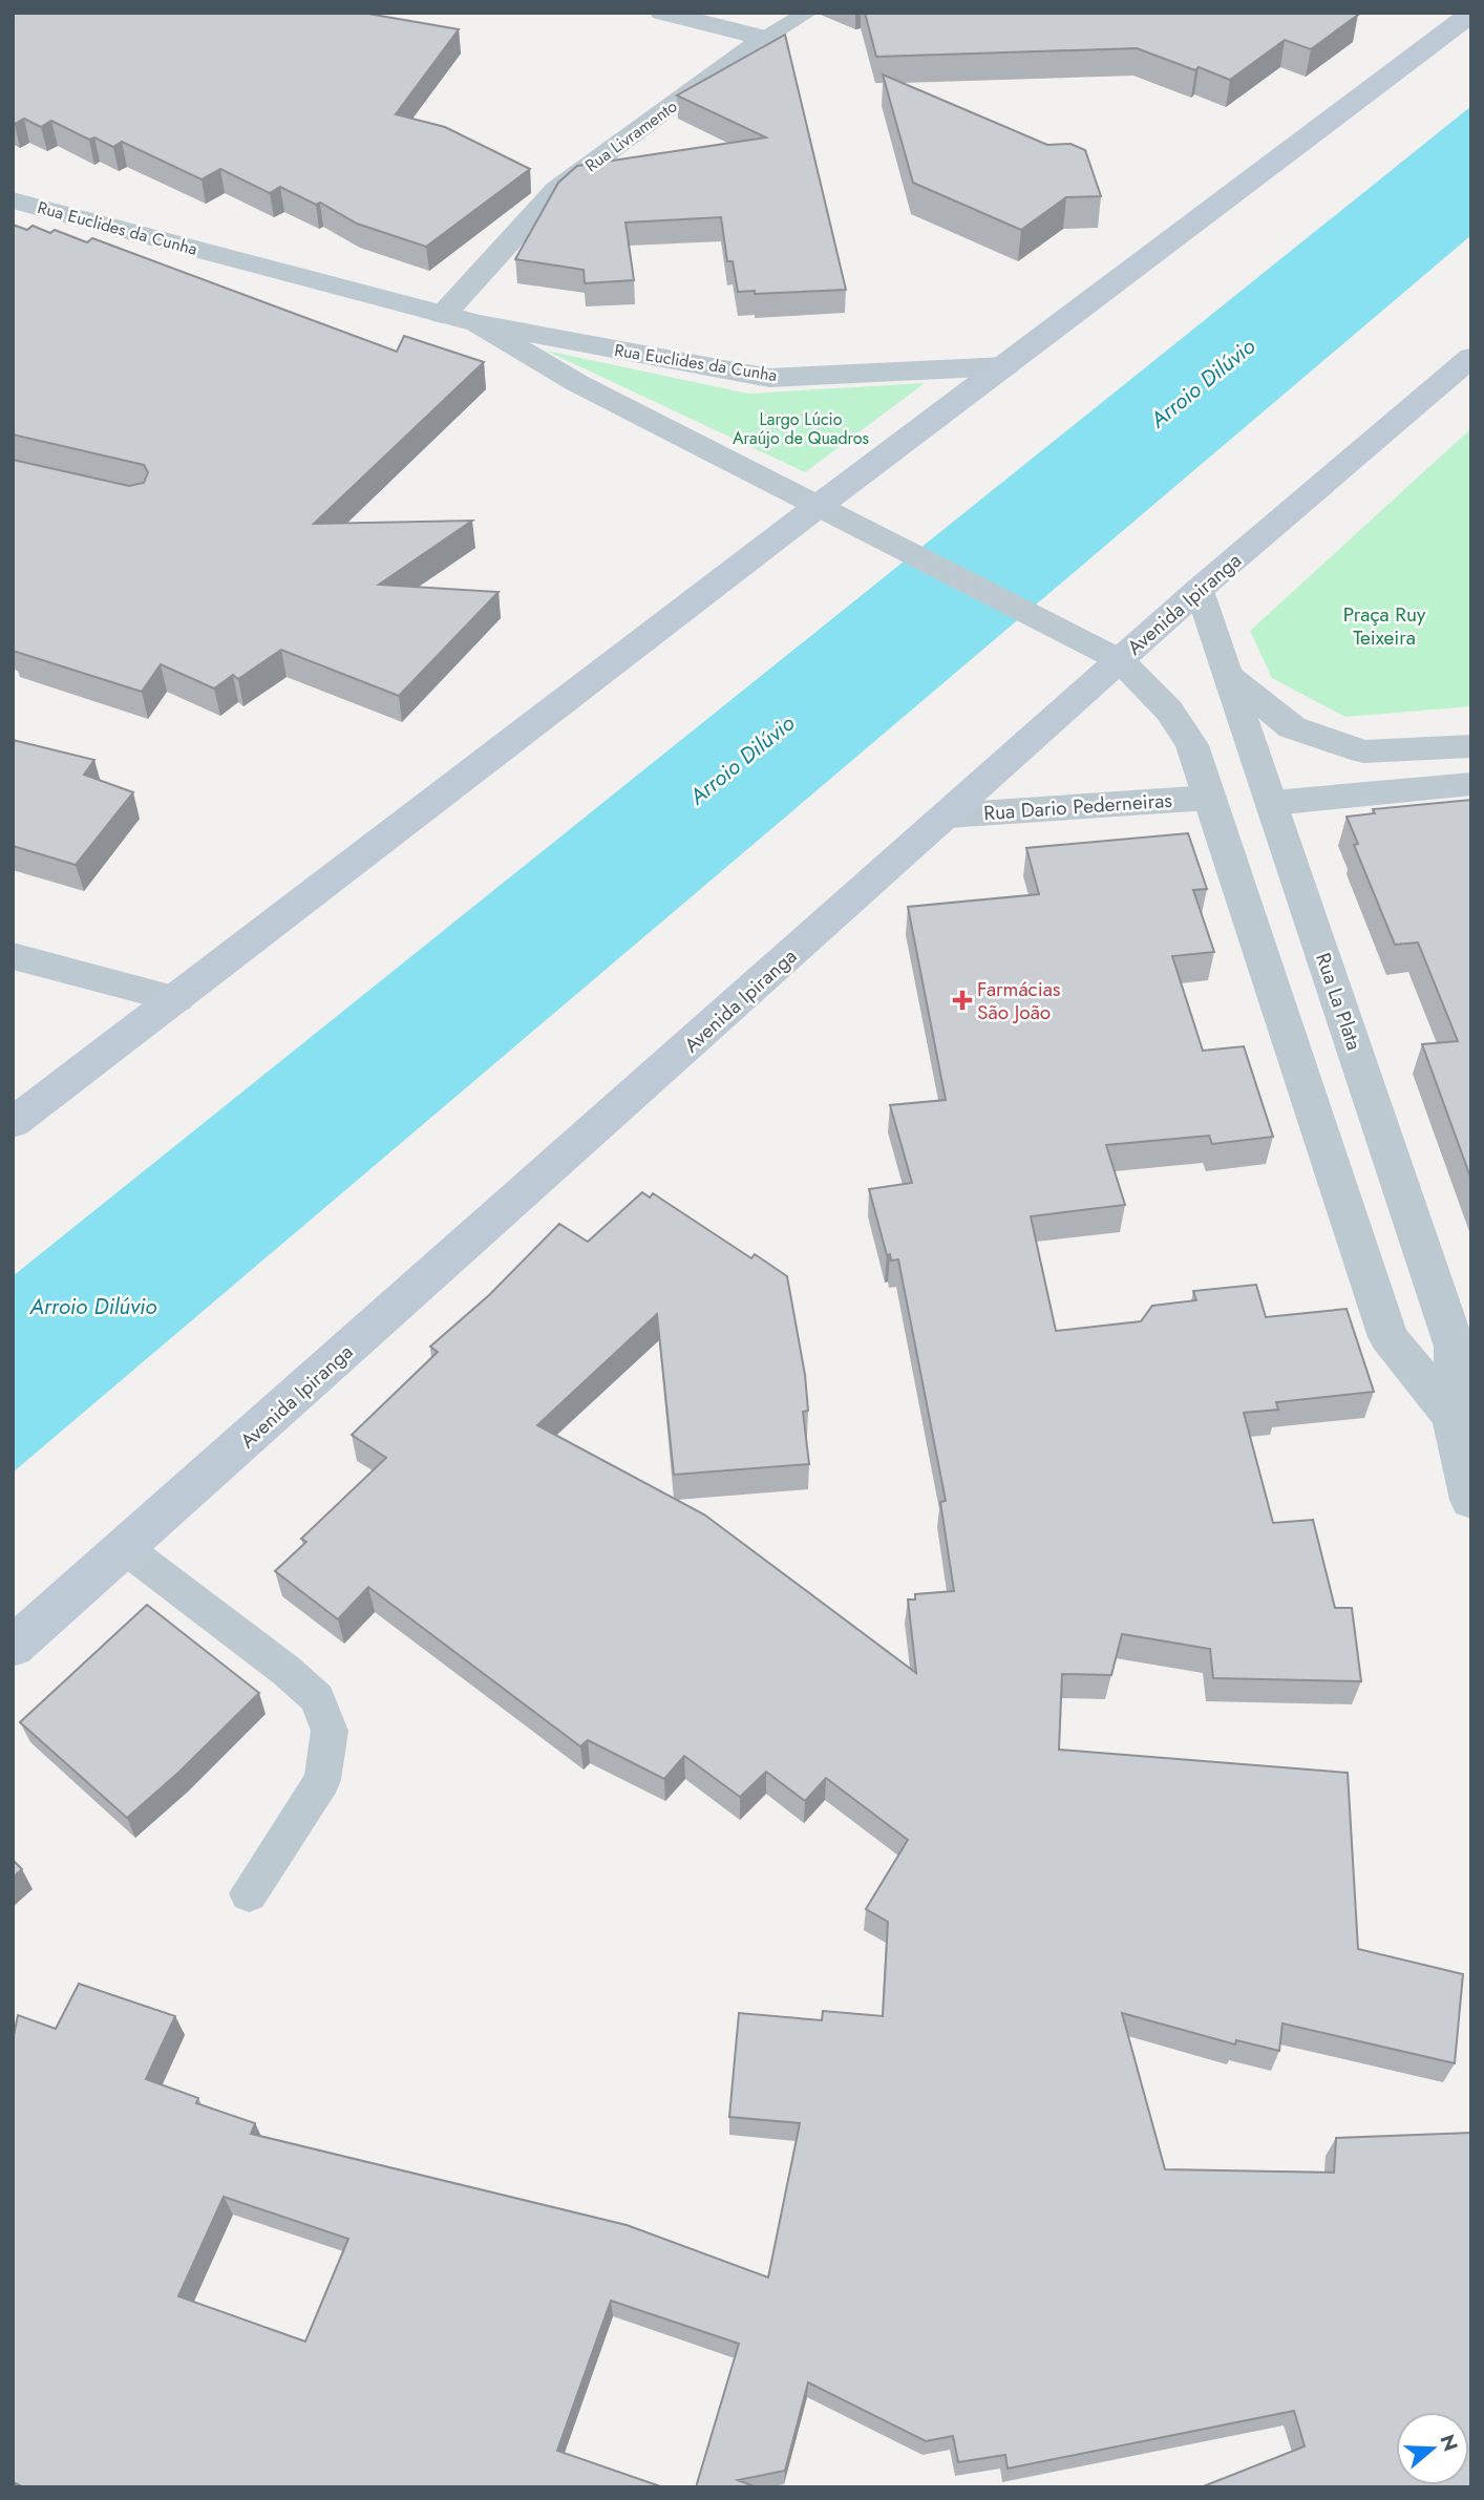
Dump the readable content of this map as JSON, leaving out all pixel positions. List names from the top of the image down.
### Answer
{
  "streets": {
    "main road": ["Avenida Ipiranga"],
    "street": [
      "Rua Livramento",
      "Rua Euclides da Cunha",
      "Rua Dario Pederneiras",
      "Rua La Plata"
    ]
  },
  "crossings": [
    ["Rua Livramento", "Rua Euclides da Cunha"],
    ["Rua Euclides da Cunha", "Rua La Plata"],
    ["Avenida Ipiranga", "Rua Dario Pederneiras"],
    ["Avenida Ipiranga", "Rua La Plata"],
    ["Rua Dario Pederneiras", "Rua La Plata"]
  ],
  "water": ["Arroio Dilúvio"],
  "parks": ["Largo Lúcio Araújo de Quadros", "Praça Ruy Teixeira"],
  "places": {
    "health": ["Farmácias São João"]
  },
  "north": "right"
}
